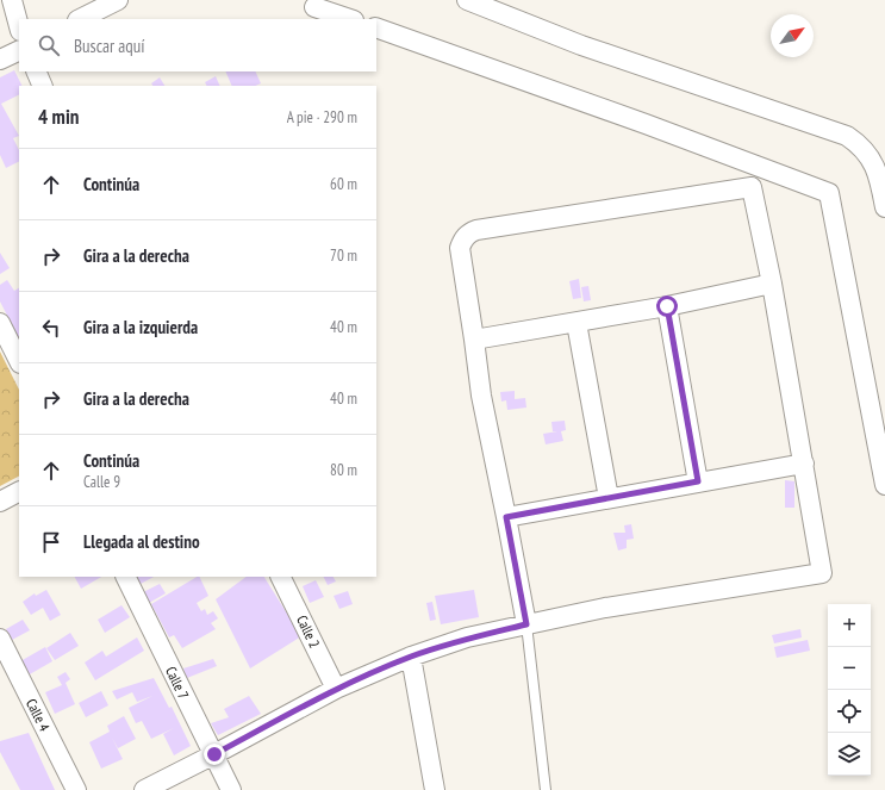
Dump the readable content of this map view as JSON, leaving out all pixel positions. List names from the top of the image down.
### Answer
{
  "streets": {
    "street": ["Calle 2", "Calle 7", "Calle 4"]
  },
  "north": "top right",
  "page": {
    "search": "Buscar aquí",
    "heading": ["4 min", "A pie · 290 m"],
    "list": [
      ["Continúa", "60 m"],
      ["Gira a la derecha", "70 m"],
      ["Gira a la izquierda", "40 m"],
      ["Gira a la derecha", "40 m"],
      ["Continúa", "Calle 9", "80 m"],
      "Llegada al destino"
    ],
    "map_buttons": ["+", "−"]
  }
}
